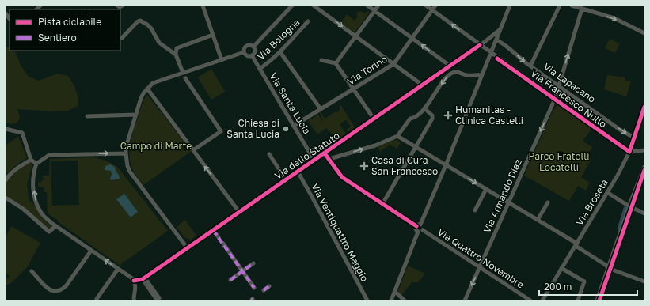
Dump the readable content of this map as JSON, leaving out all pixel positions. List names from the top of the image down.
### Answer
{
  "streets": {
    "street": [
      "Via Bologna",
      "Via Torino",
      "Via Lapacano",
      "Via Francesco Nullo",
      "Via Santa Lucia",
      "Via dello Statuto",
      "Via Armando Diaz",
      "Via Broseta",
      "Via Ventiquattro Maggio",
      "Via Quattro Novembre"
    ]
  },
  "crossings": [
    ["Via Bologna", "Via Santa Lucia"],
    ["Via Torino", "Via Francesco Nullo"],
    ["Via Torino", "Via Santa Lucia"],
    ["Via Lapacano", "Via Armando Diaz"],
    ["Via Lapacano", "Via Broseta"],
    ["Via Francesco Nullo", "Via dello Statuto"],
    ["Via Francesco Nullo", "Via Armando Diaz"],
    ["Via Francesco Nullo", "Via Broseta"],
    ["Via Santa Lucia", "Via dello Statuto"],
    ["Via dello Statuto", "Via Ventiquattro Maggio"],
    ["Via Armando Diaz", "Via Quattro Novembre"]
  ],
  "one_way": ["Via Lapacano"],
  "parks": ["Campo di Marte", "Parco Fratelli Locatelli"],
  "places": {
    "health": ["Humanitas - Clinica Castelli", "Casa di Cura San Francesco"],
    "other": ["Chiesa di Santa Lucia"]
  },
  "legend": ["Pista ciclabile", "Sentiero"],
  "scale_bar": "200 m"
}
